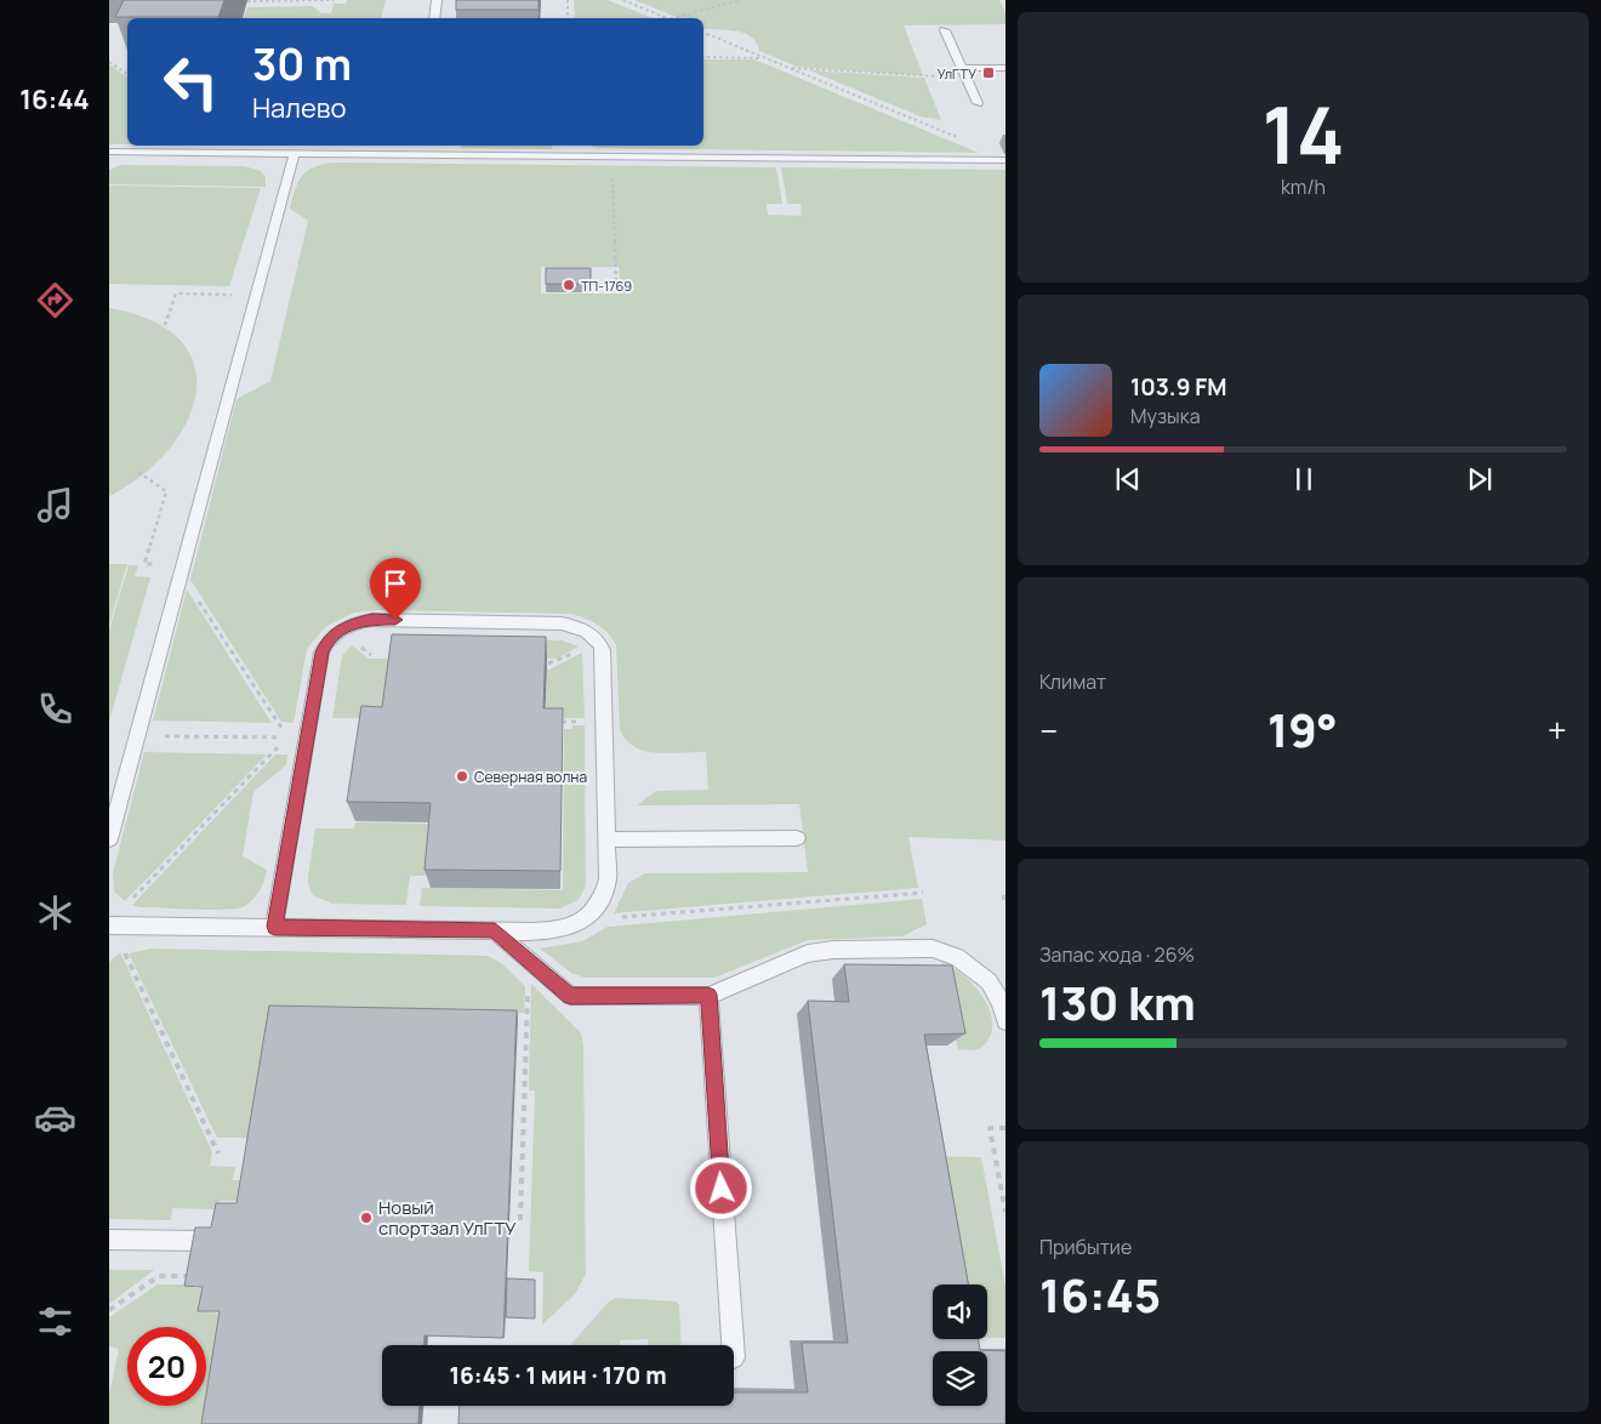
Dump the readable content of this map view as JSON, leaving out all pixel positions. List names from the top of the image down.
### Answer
{
  "places": {
    "transit": ["УлГТУ"],
    "other": ["ТП-1769", "Северная волна", "Новый спортзал УлГТУ"]
  },
  "page": {
    "tabs": "16:44",
    "tile": [
      ["14", "km/h"],
      "Климат",
      ["Запас хода · 26%", "130 km"],
      ["Прибытие", "16:45"]
    ],
    "turn": ["30 m", "Налево"],
    "song": ["103.9 FM", "Музыка"],
    "heat": ["−", "19°", "+"],
    "limit": "20",
    "trip": "16:45 · 1 мин · 170 m"
  }
}
